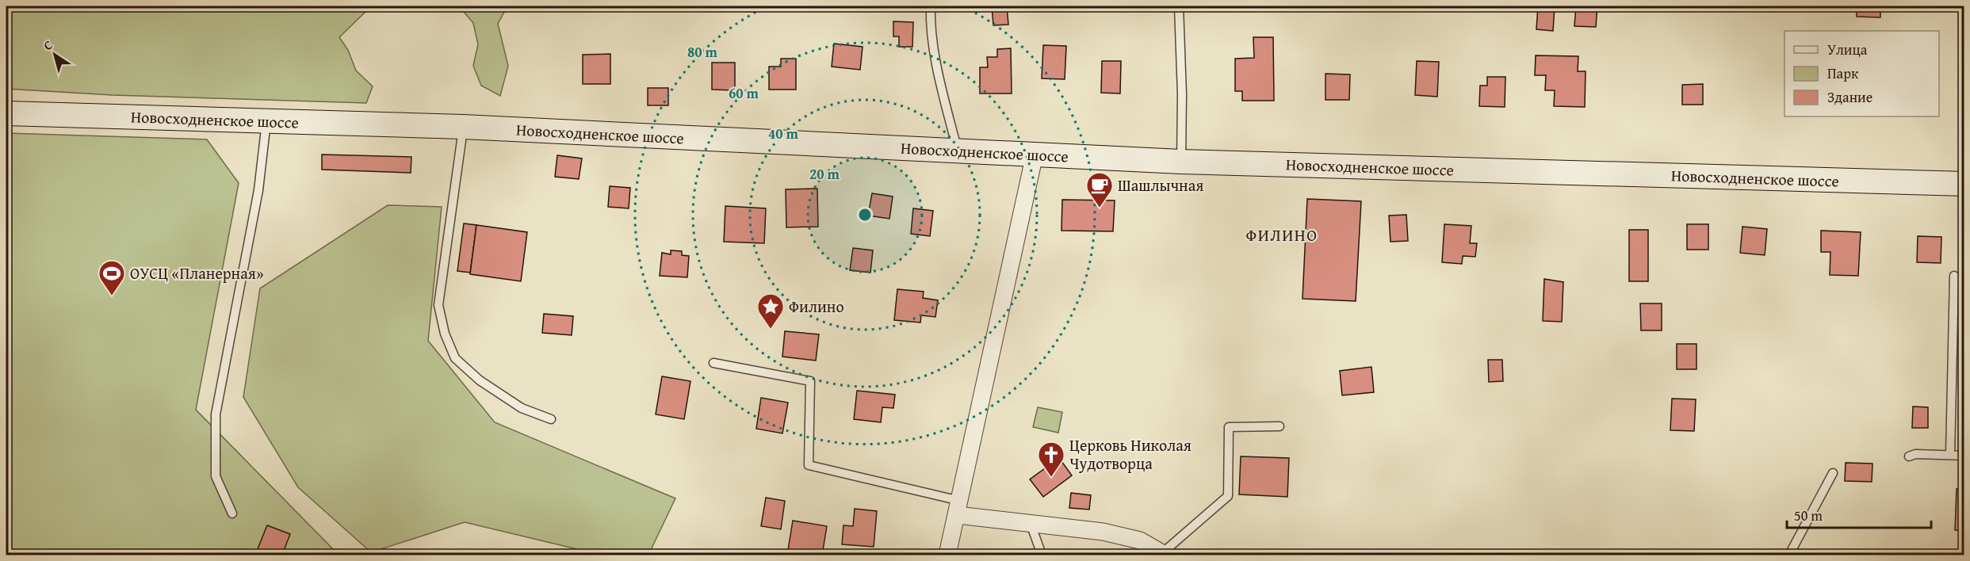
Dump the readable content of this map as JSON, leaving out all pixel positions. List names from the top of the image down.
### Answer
{
  "streets": {
    "main road": ["Новосходненское шоссе"]
  },
  "districts": ["ФИЛИНО"],
  "places": {
    "cafe": ["Шашлычная"],
    "sports": ["ОУСЦ «Планерная»"],
    "place": ["Филино"],
    "church": ["Церковь Николая Чудотворца"]
  },
  "legend": ["Улица", "Парк", "Здание"],
  "scale_bar": "50 m",
  "north": "top left",
  "rings": [
    "80 m",
    "60 m",
    "40 m",
    "20 m"
  ]
}
